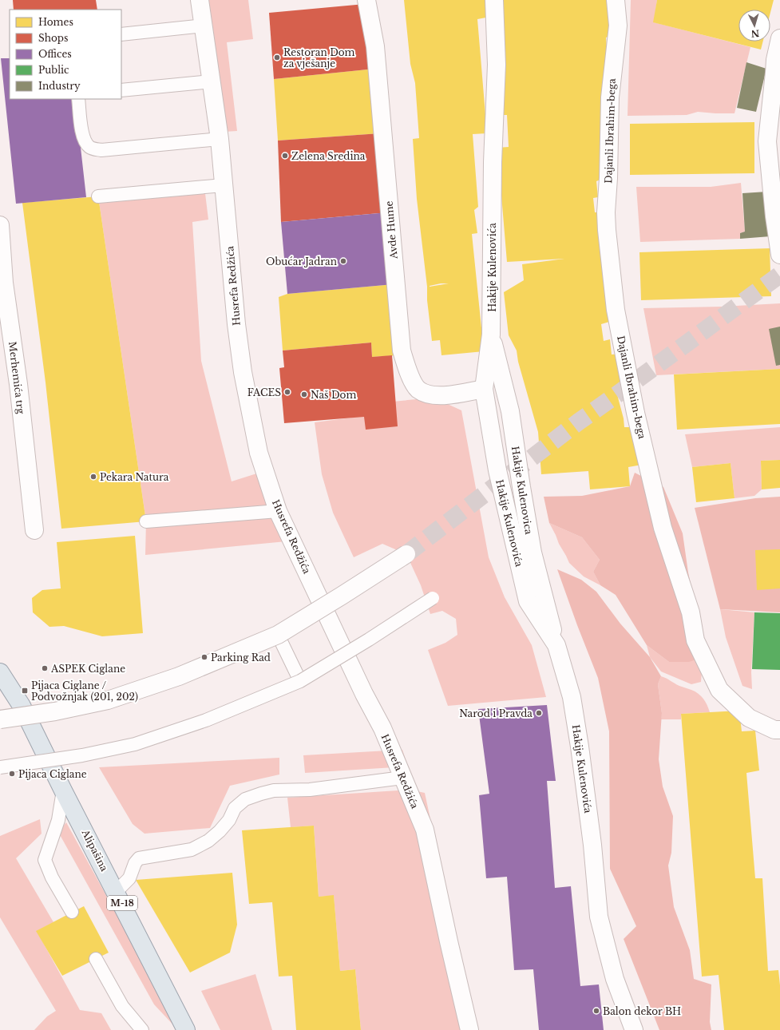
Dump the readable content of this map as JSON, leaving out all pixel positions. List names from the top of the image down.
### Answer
{
  "streets": {
    "main road": ["Alipašina", "M-18"],
    "street": [
      "Dajanli Ibrahim-bega",
      "Avde Hume",
      "Hakije Kulenovića",
      "Husrefa Redžića",
      "Merhemića trg",
      "Hakije Kulenovica"
    ]
  },
  "crossings": [
    ["Avde Hume", "Hakije Kulenovića"],
    ["Hakije Kulenovića", "Hakije Kulenovica"]
  ],
  "places": {
    "other": [
      "Restoran Dom za vješanje",
      "Zelena Sredina",
      "Obućar Jadran",
      "FACES",
      "Naš Dom",
      "Pekara Natura",
      "Parking Rad",
      "ASPEK Ciglane",
      "Narod i Pravda",
      "Pijaca Ciglane",
      "Balon dekor BH"
    ],
    "transit": ["Pijaca Ciglane / Podvožnjak (201, 202)"]
  },
  "legend": [
    "Homes",
    "Shops",
    "Offices",
    "Public",
    "Industry"
  ],
  "north": "bottom"
}
